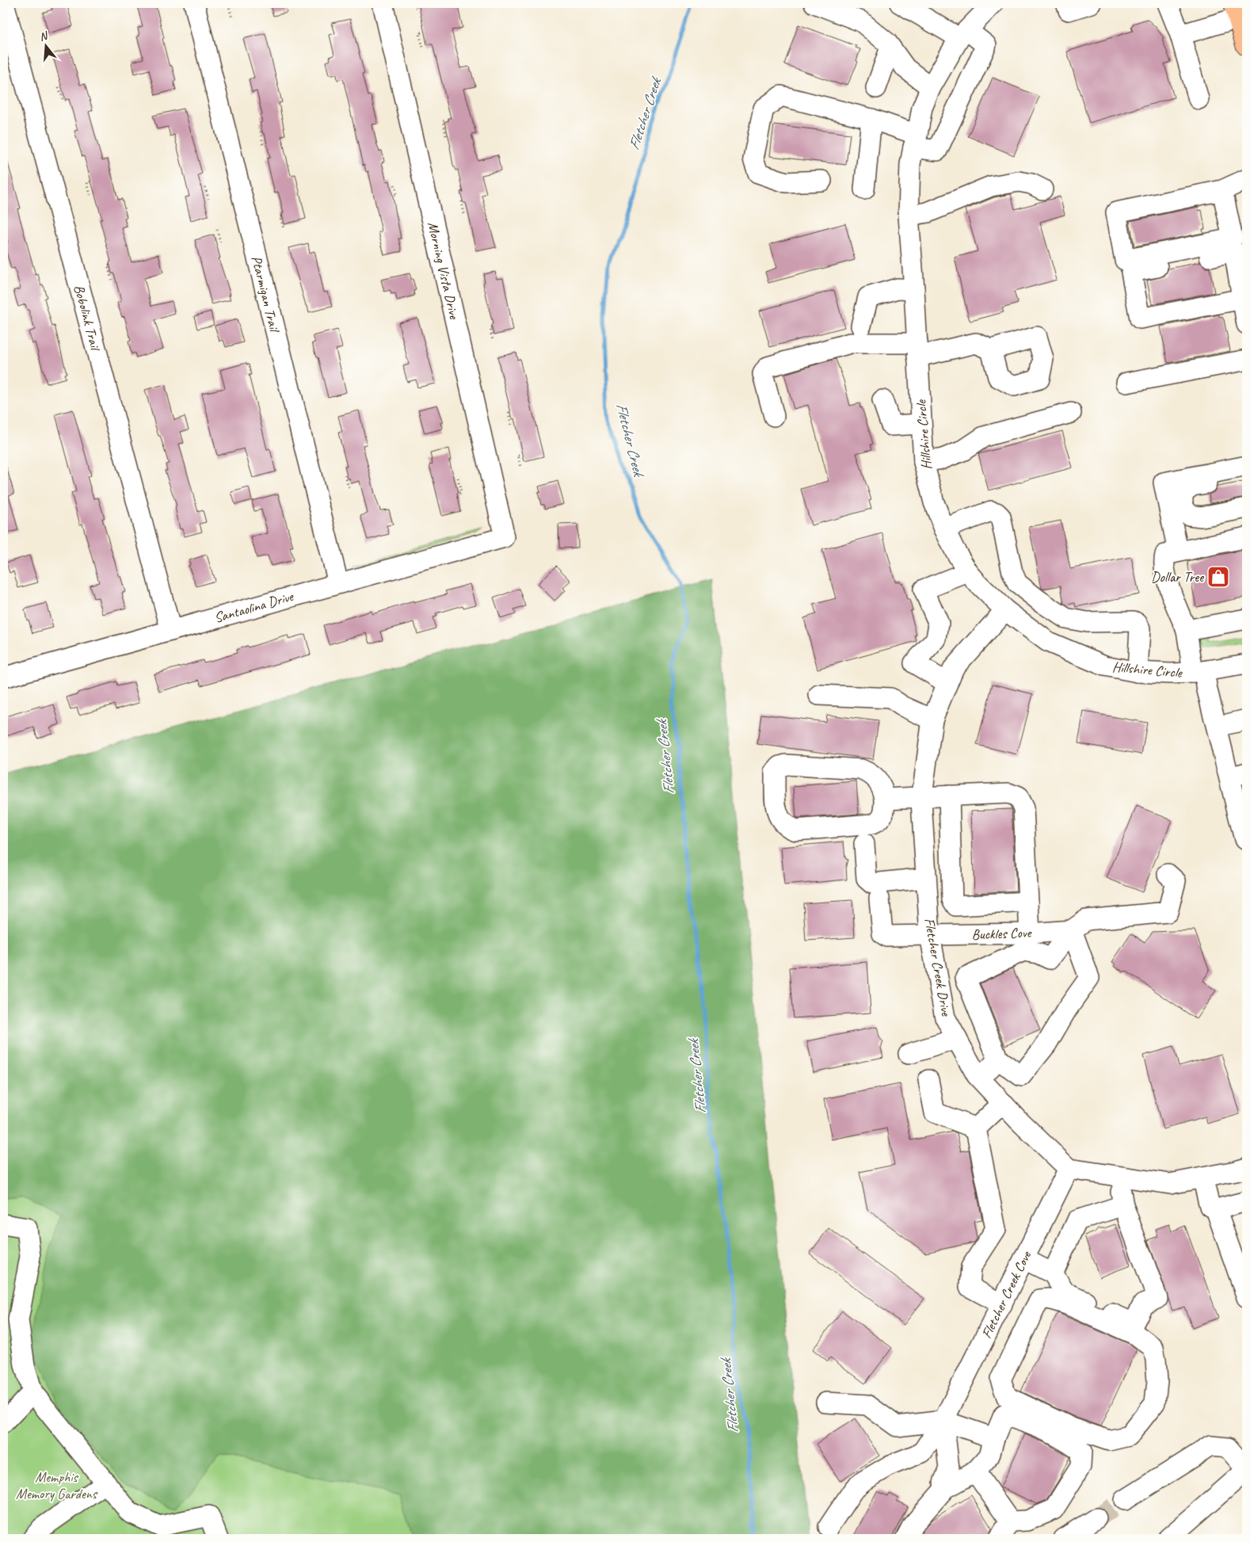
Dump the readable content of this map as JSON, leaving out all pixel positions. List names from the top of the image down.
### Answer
{
  "streets": {
    "street": [
      "Morning Vista Drive",
      "Ptarmigan Trail",
      "Bobolink Trail",
      "Hillshire Circle",
      "Santaolina Drive",
      "Buckles Cove",
      "Fletcher Creek Drive",
      "Fletcher Creek Cove"
    ]
  },
  "crossings": [
    ["Morning Vista Drive", "Santaolina Drive"],
    ["Ptarmigan Trail", "Santaolina Drive"],
    ["Bobolink Trail", "Santaolina Drive"],
    ["Hillshire Circle", "Fletcher Creek Drive"],
    ["Buckles Cove", "Fletcher Creek Drive"],
    ["Fletcher Creek Drive", "Fletcher Creek Cove"]
  ],
  "water": ["Fletcher Creek"],
  "parks": ["Memphis Memory Gardens"],
  "places": {
    "shop": ["Dollar Tree"]
  },
  "north": "top"
}
